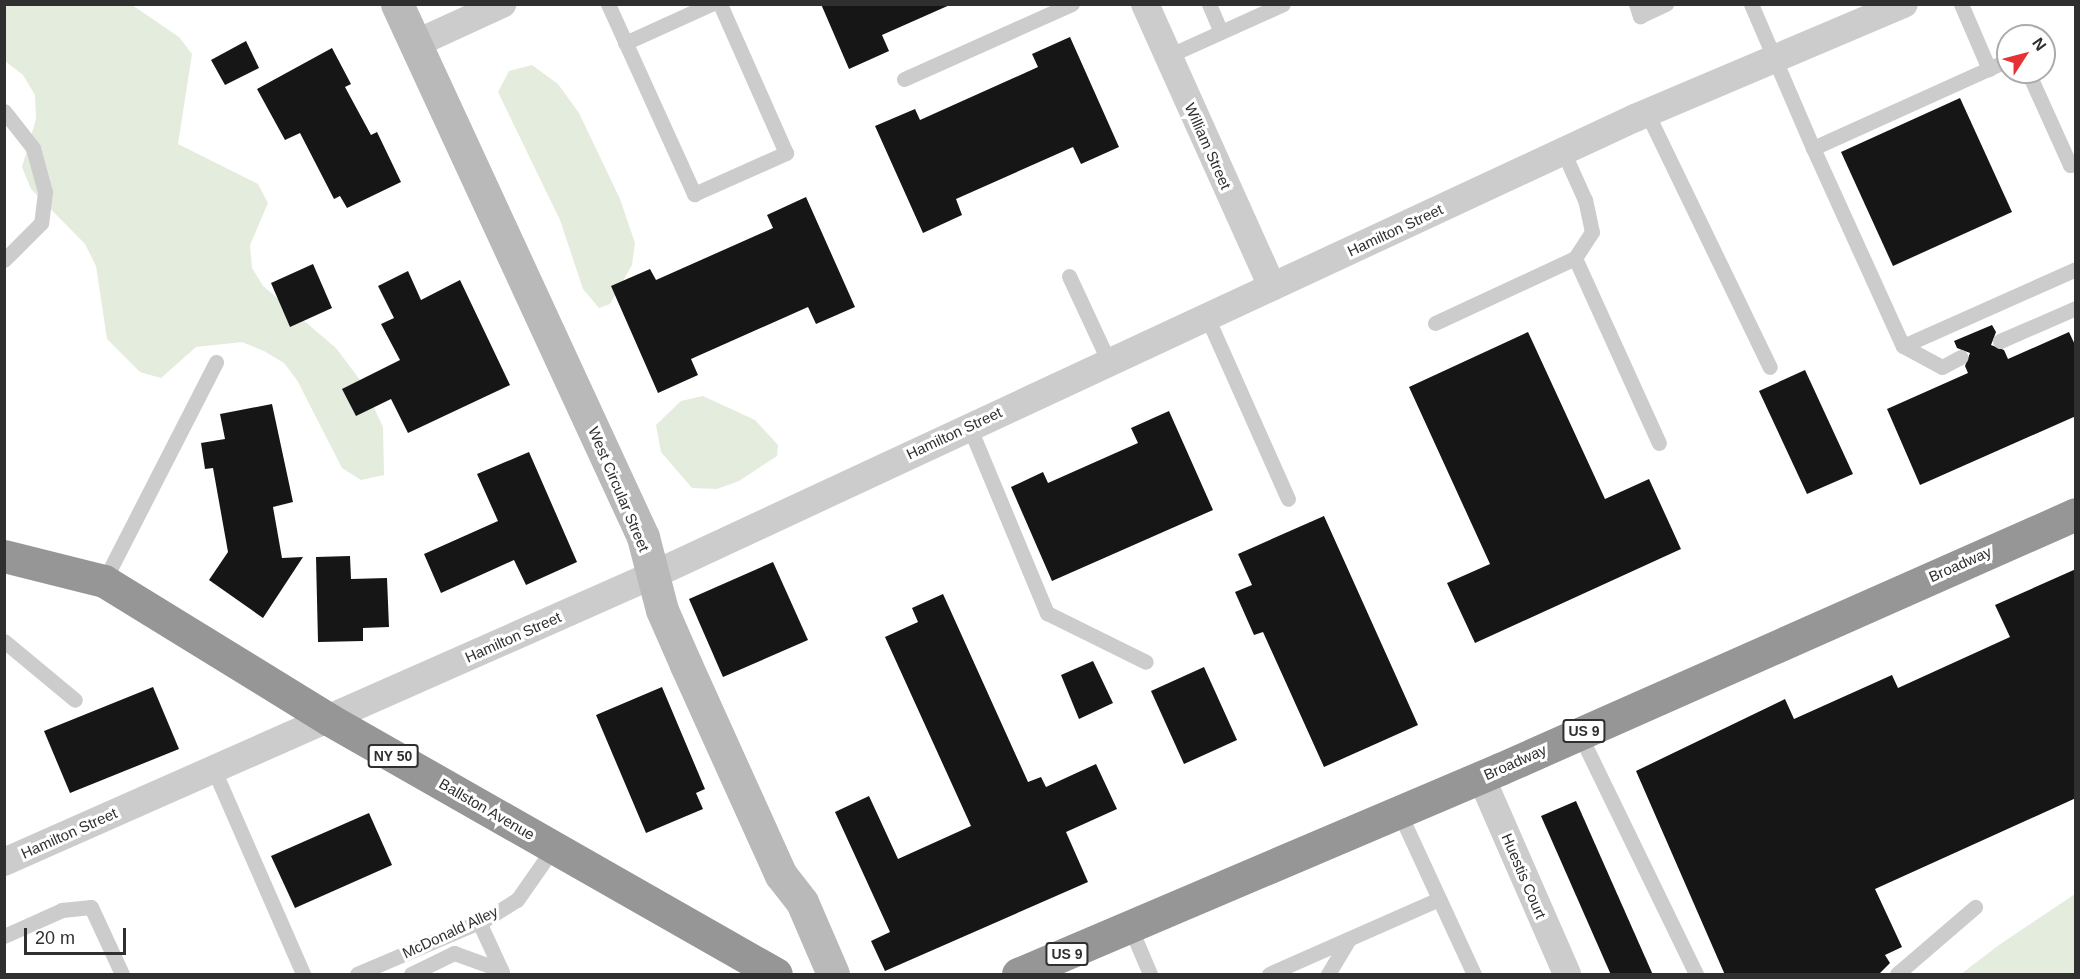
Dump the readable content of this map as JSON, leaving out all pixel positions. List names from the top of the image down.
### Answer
{
  "streets": {
    "highway": [
      "Broadway",
      "US 9",
      "NY 50",
      "Ballston Avenue"
    ],
    "street": [
      "William Street",
      "Hamilton Street",
      "West Circular Street",
      "Huestis Court"
    ],
    "lane": ["McDonald Alley"]
  },
  "crossings": [
    ["William Street", "Hamilton Street"],
    ["Hamilton Street", "West Circular Street"],
    ["Hamilton Street", "Ballston Avenue"],
    ["Broadway", "Huestis Court"],
    ["Ballston Avenue", "McDonald Alley"]
  ],
  "scale_bar": "20 m",
  "north": "top right"
}
